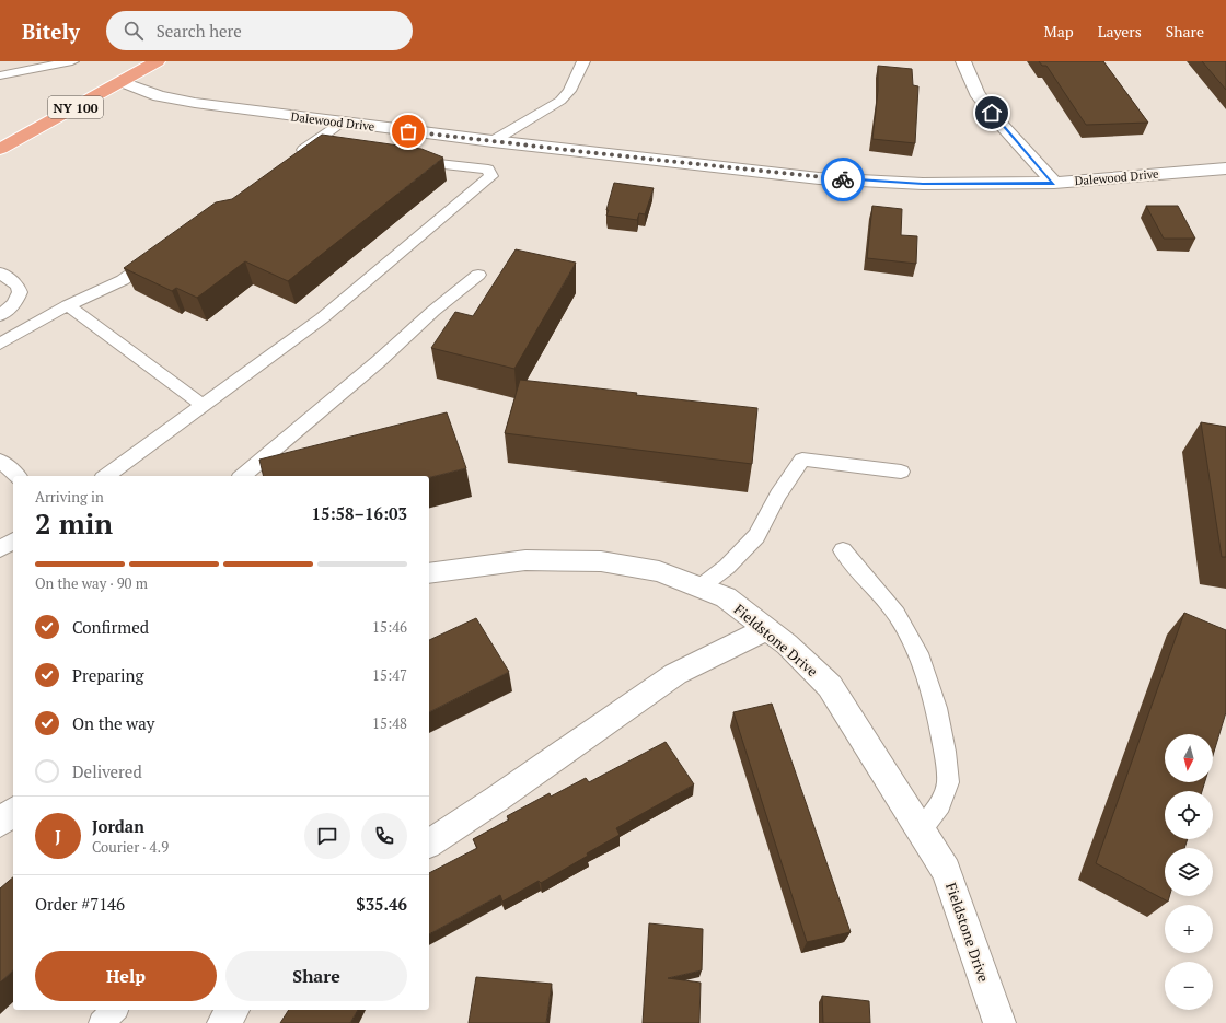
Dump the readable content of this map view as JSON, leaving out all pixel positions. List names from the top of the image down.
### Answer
{
  "streets": {
    "main road": ["NY 100"],
    "street": ["Dalewood Drive", "Fieldstone Drive"]
  },
  "crossings": [
    ["NY 100", "Dalewood Drive"]
  ],
  "north": "bottom",
  "page": {
    "header": "Bitely",
    "search": "Search here",
    "nav": ["Map", "Layers", "Share"],
    "heading": ["2 min", "Arriving in", "15:58–16:03"],
    "panel": [
      "Jordan",
      "Courier · 4.9",
      "Order #7146",
      "$35.46"
    ],
    "bar": "On the way · 90 m",
    "list": [
      ["Confirmed", "15:46"],
      ["Preparing", "15:47"],
      ["On the way", "15:48"],
      "Delivered"
    ],
    "map_buttons": ["+", "−"],
    "round": "J",
    "buttons": ["Help", "Share"]
  }
}
